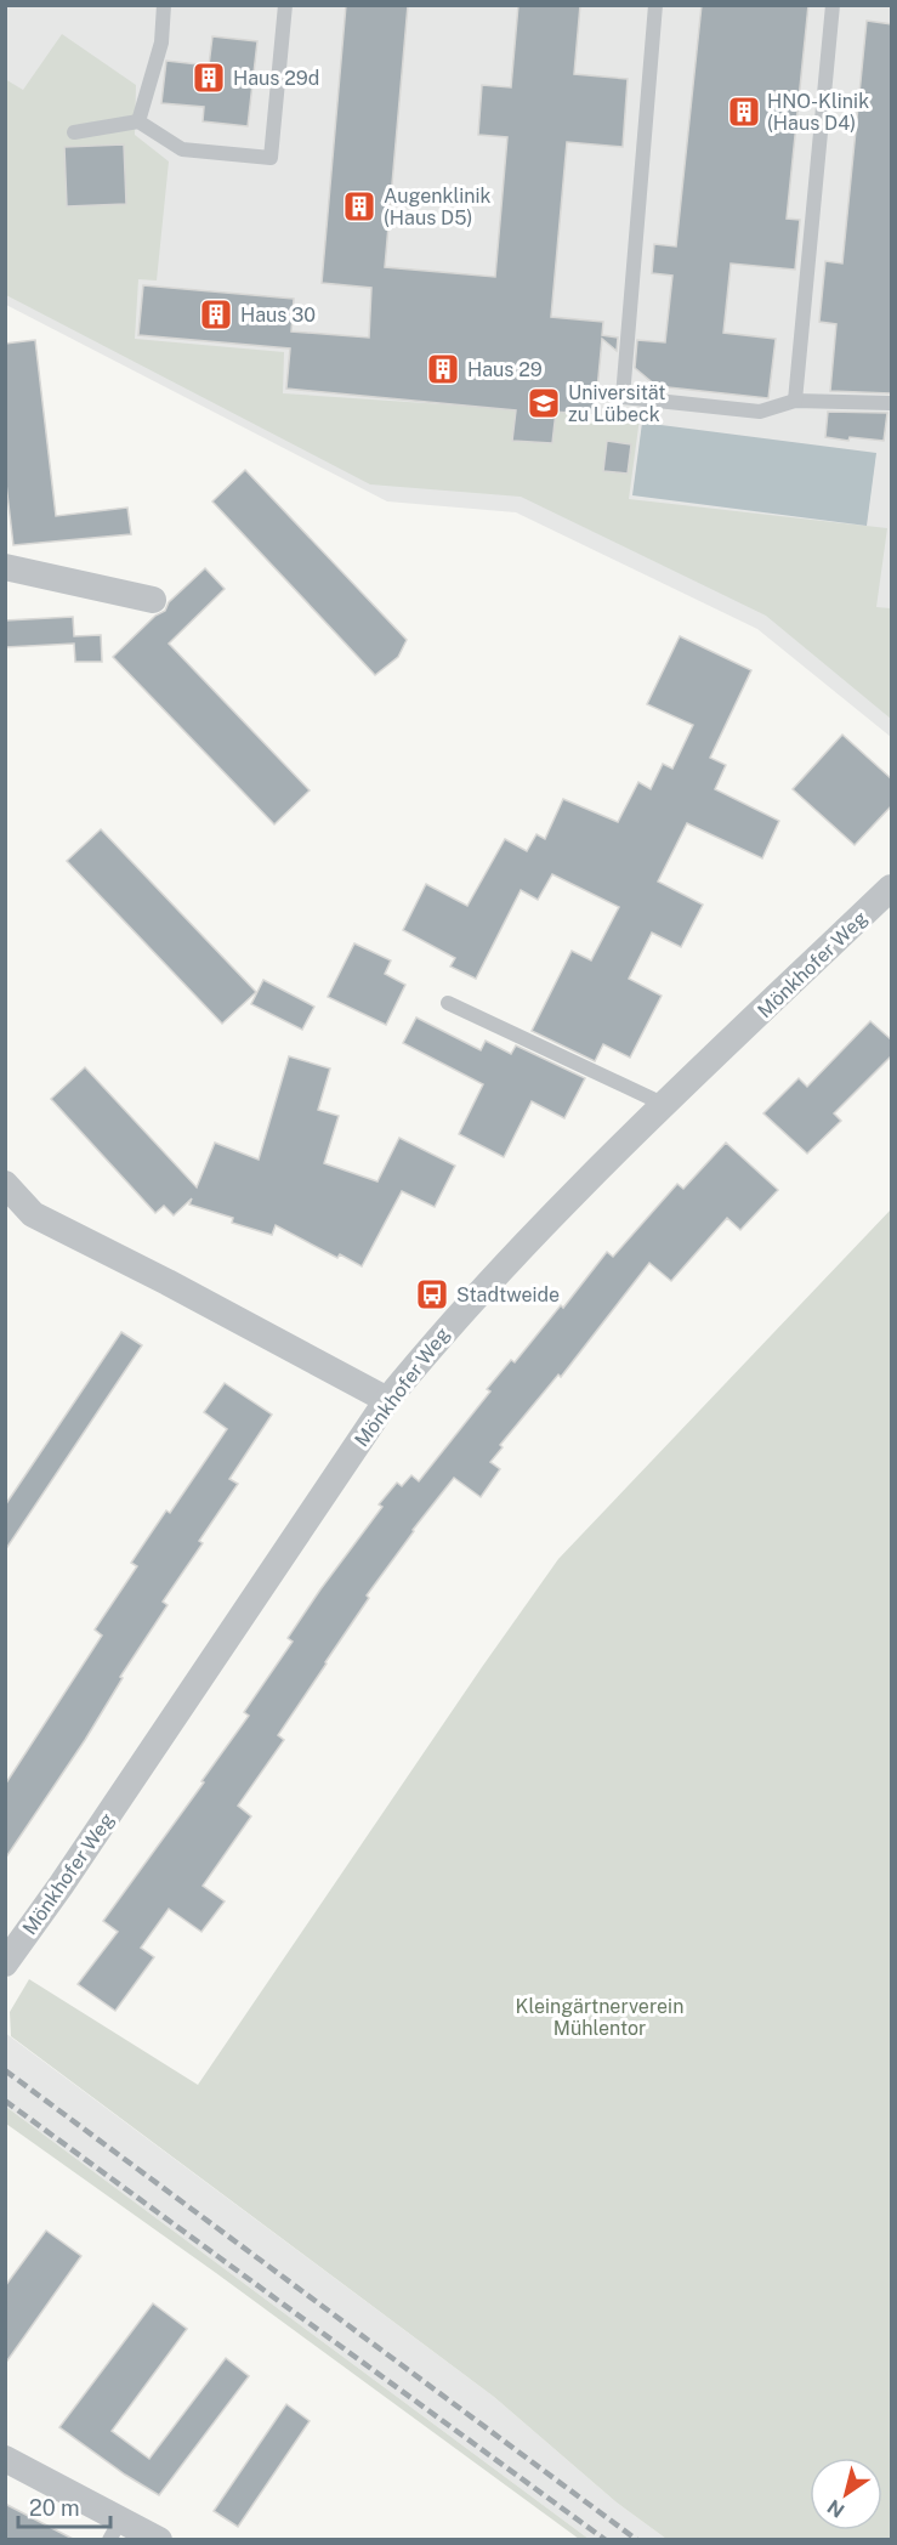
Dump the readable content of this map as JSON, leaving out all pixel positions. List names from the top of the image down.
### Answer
{
  "streets": {
    "street": ["Mönkhofer Weg"]
  },
  "parks": ["Kleingärtnerverein Mühlentor"],
  "places": {
    "building": [
      "Haus 29d",
      "HNO-Klinik (Haus D4)",
      "Augenklinik (Haus D5)",
      "Haus 30",
      "Haus 29"
    ],
    "school or university": ["Universität zu Lübeck"],
    "bus stop": ["Stadtweide"]
  },
  "scale_bar": "20 m",
  "north": "bottom left"
}
